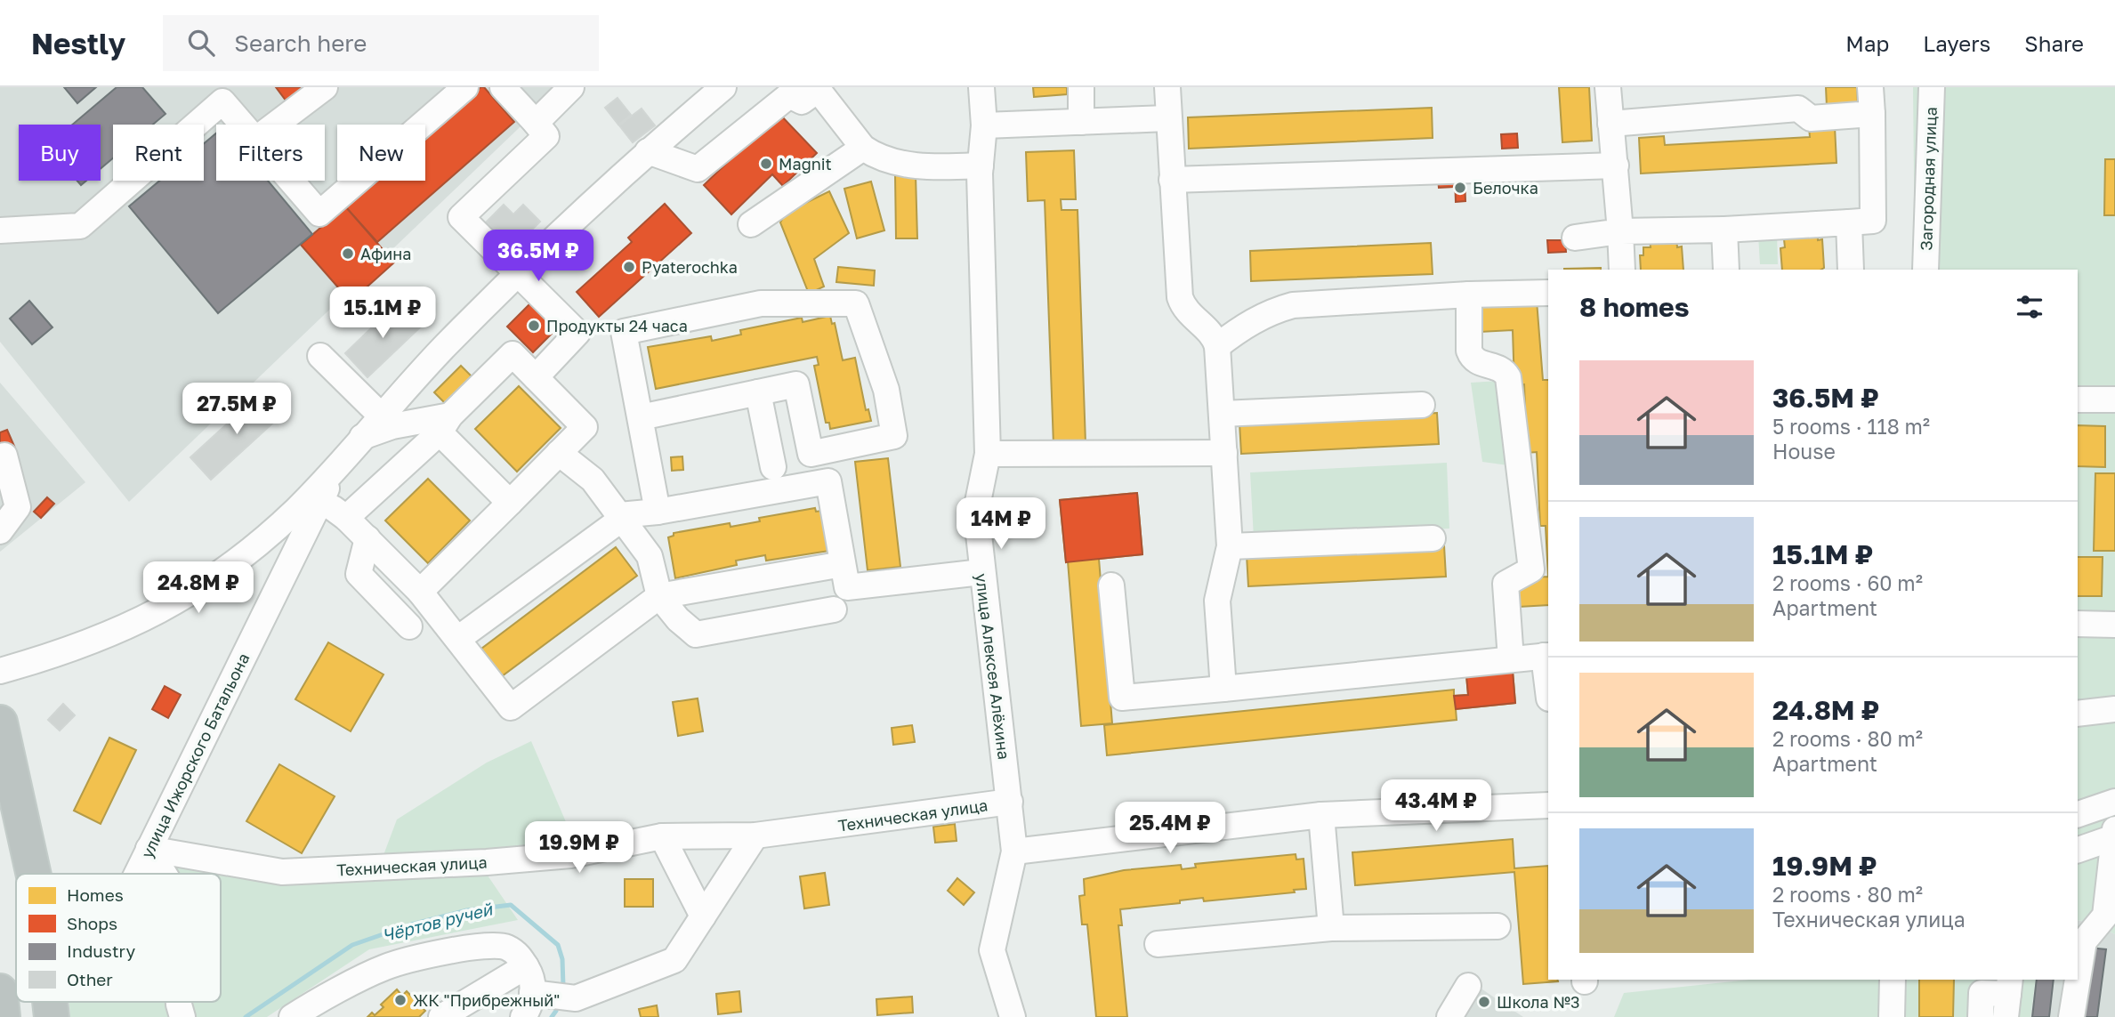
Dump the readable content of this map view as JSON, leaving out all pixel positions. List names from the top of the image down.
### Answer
{
  "streets": {
    "street": [
      "Загородная улица",
      "улица Алексея Алёхина",
      "улица Ижорского Батальона",
      "Техническая улица"
    ]
  },
  "crossings": [
    ["улица Алексея Алёхина", "Техническая улица"],
    ["улица Ижорского Батальона", "Техническая улица"]
  ],
  "water": ["Чёртов ручей"],
  "places": [
    "Magnit",
    "Белочка",
    "Афина",
    "Pyaterochka",
    "Продукты 24 часа",
    "ЖК \"Прибрежный\"",
    "Школа №3"
  ],
  "legend": [
    "Homes",
    "Shops",
    "Industry",
    "Other"
  ],
  "page": {
    "header": "Nestly",
    "search": "Search here",
    "nav": ["Map", "Layers", "Share"],
    "chip": [
      "Buy",
      "Rent",
      "Filters",
      "New"
    ],
    "price": [
      "36.5M ₽",
      "15.1M ₽",
      "27.5M ₽",
      "14M ₽",
      "24.8M ₽",
      "43.4M ₽",
      "25.4M ₽",
      "19.9M ₽"
    ],
    "heading": "8 homes",
    "list": [
      {
        "name": "36.5M ₽",
        "note": "5 rooms · 118 m² · House"
      },
      {
        "name": "15.1M ₽",
        "note": "2 rooms · 60 m² · Apartment"
      },
      {
        "name": "24.8M ₽",
        "note": "2 rooms · 80 m² · Apartment"
      },
      {
        "name": "19.9M ₽",
        "note": "2 rooms · 80 m² · Техническая улица"
      }
    ]
  }
}
